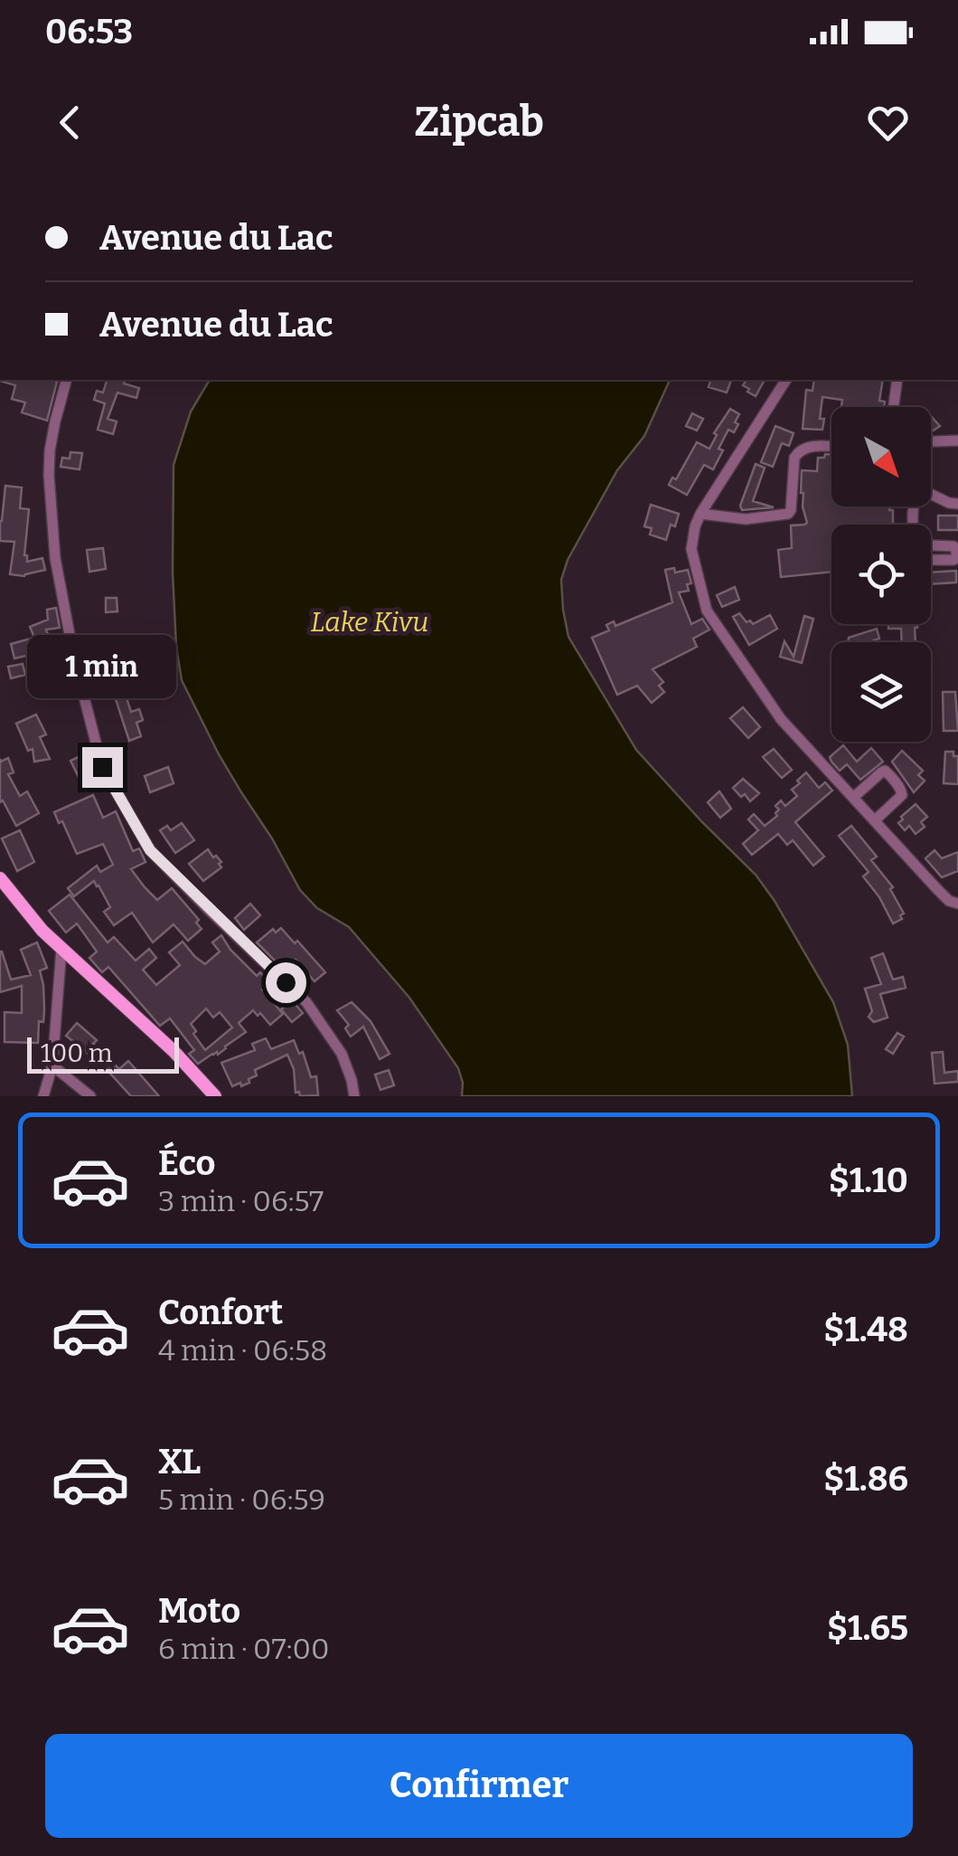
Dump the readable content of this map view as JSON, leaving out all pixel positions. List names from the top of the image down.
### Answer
{
  "water": ["Lake Kivu"],
  "scale_bar": "100 m",
  "north": "bottom right",
  "page": {
    "status": "06:53",
    "header": "Zipcab",
    "banner": ["Avenue du Lac", "Avenue du Lac"],
    "bubble": "1 min",
    "scale": "100 m",
    "list": [
      {
        "name": "Éco",
        "note": "3 min · 06:57",
        "value": "$1.10"
      },
      {
        "name": "Confort",
        "note": "4 min · 06:58",
        "value": "$1.48"
      },
      {
        "name": "XL",
        "note": "5 min · 06:59",
        "value": "$1.86"
      },
      {
        "name": "Moto",
        "note": "6 min · 07:00",
        "value": "$1.65"
      }
    ],
    "buttons": "Confirmer"
  }
}
